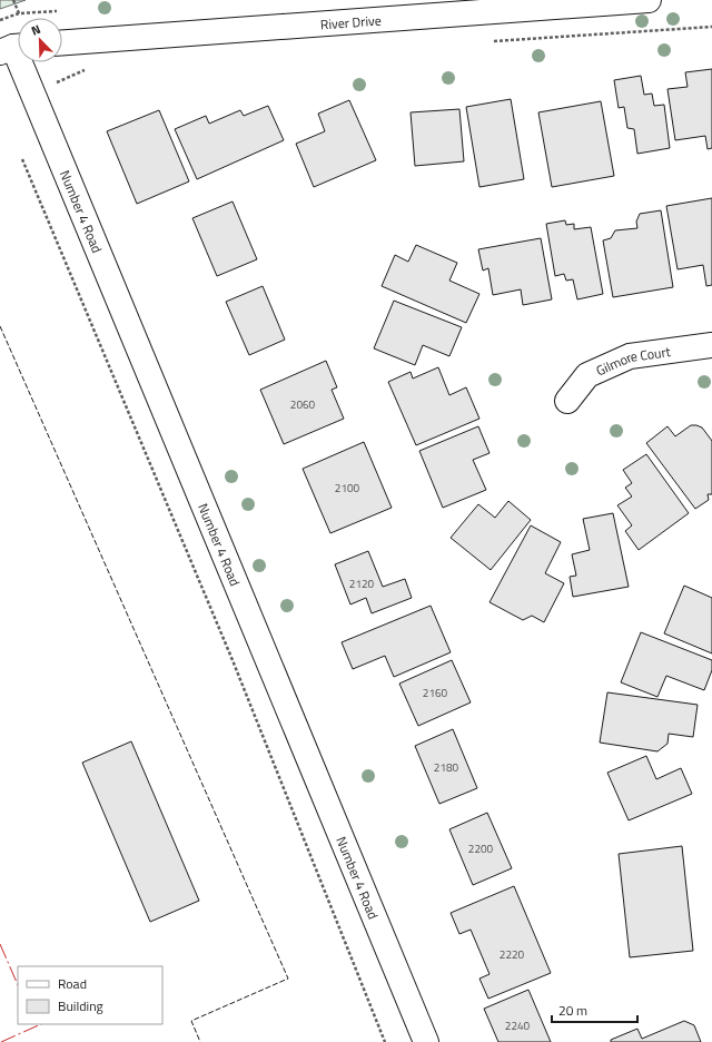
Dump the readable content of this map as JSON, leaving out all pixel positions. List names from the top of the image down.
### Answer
{
  "streets": {
    "street": ["River Drive", "Number 4 Road", "Gilmore Court"]
  },
  "house_numbers": [
    "2060",
    "2100",
    "2120",
    "2160",
    "2180",
    "2200",
    "2220",
    "2240"
  ],
  "legend": ["Road", "Building"],
  "scale_bar": "20 m",
  "north": "top left"
}
